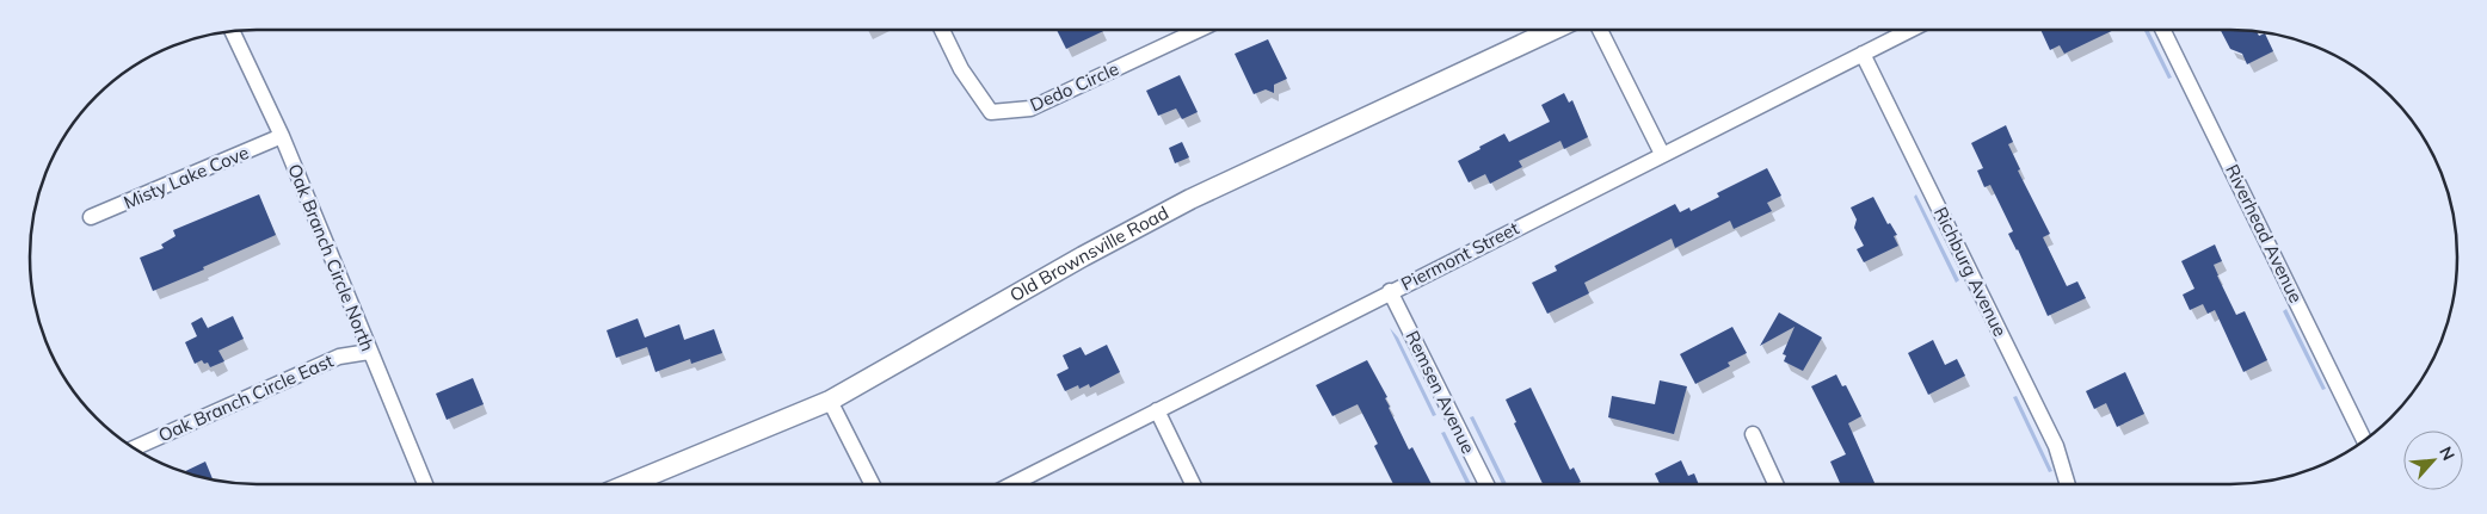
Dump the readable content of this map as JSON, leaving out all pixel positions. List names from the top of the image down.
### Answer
{
  "streets": {
    "street": [
      "Dedo Circle",
      "Misty Lake Cove",
      "Riverhead Avenue",
      "Old Brownsville Road",
      "Piermont Street",
      "Oak Branch Circle North",
      "Richburg Avenue",
      "Remsen Avenue",
      "Oak Branch Circle East"
    ]
  },
  "crossings": [
    ["Misty Lake Cove", "Oak Branch Circle North"],
    ["Piermont Street", "Richburg Avenue"],
    ["Piermont Street", "Remsen Avenue"],
    ["Oak Branch Circle North", "Oak Branch Circle East"]
  ],
  "north": "top right"
}
